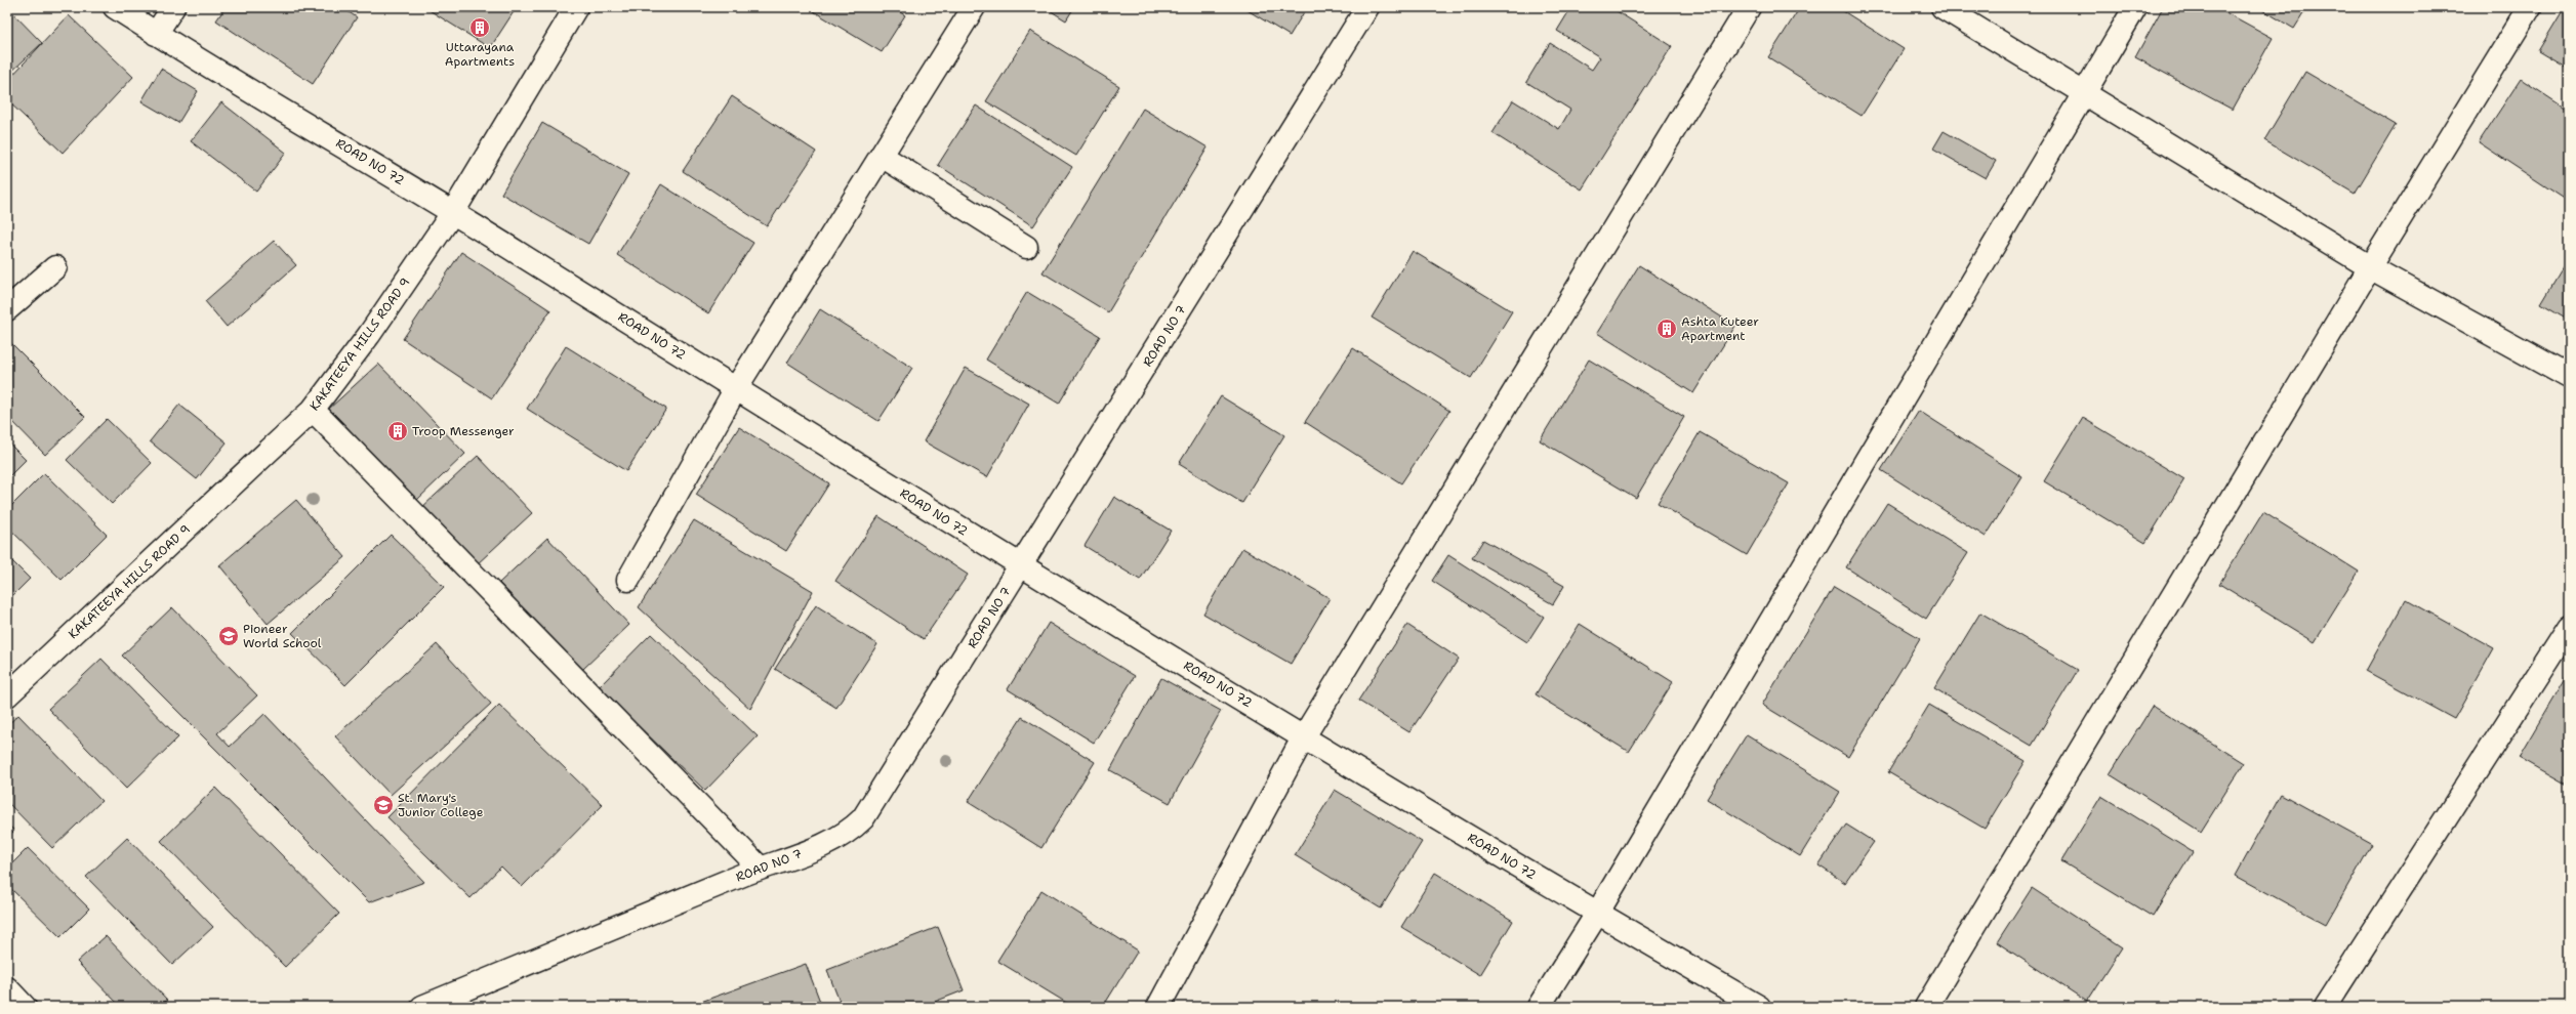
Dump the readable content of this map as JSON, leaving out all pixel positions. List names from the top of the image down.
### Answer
{
  "streets": {
    "street": ["ROAD NO 72", "ROAD NO 7", "KAKATEEYA HILLS ROAD 9"]
  },
  "crossings": [
    ["ROAD NO 72", "ROAD NO 7"],
    ["ROAD NO 72", "KAKATEEYA HILLS ROAD 9"]
  ],
  "places": {
    "building": ["Uttarayana Apartments", "Ashta Kuteer Apartment", "Troop Messenger"],
    "school or university": ["Pioneer World School", "St. Mary's Junior College"]
  }
}
